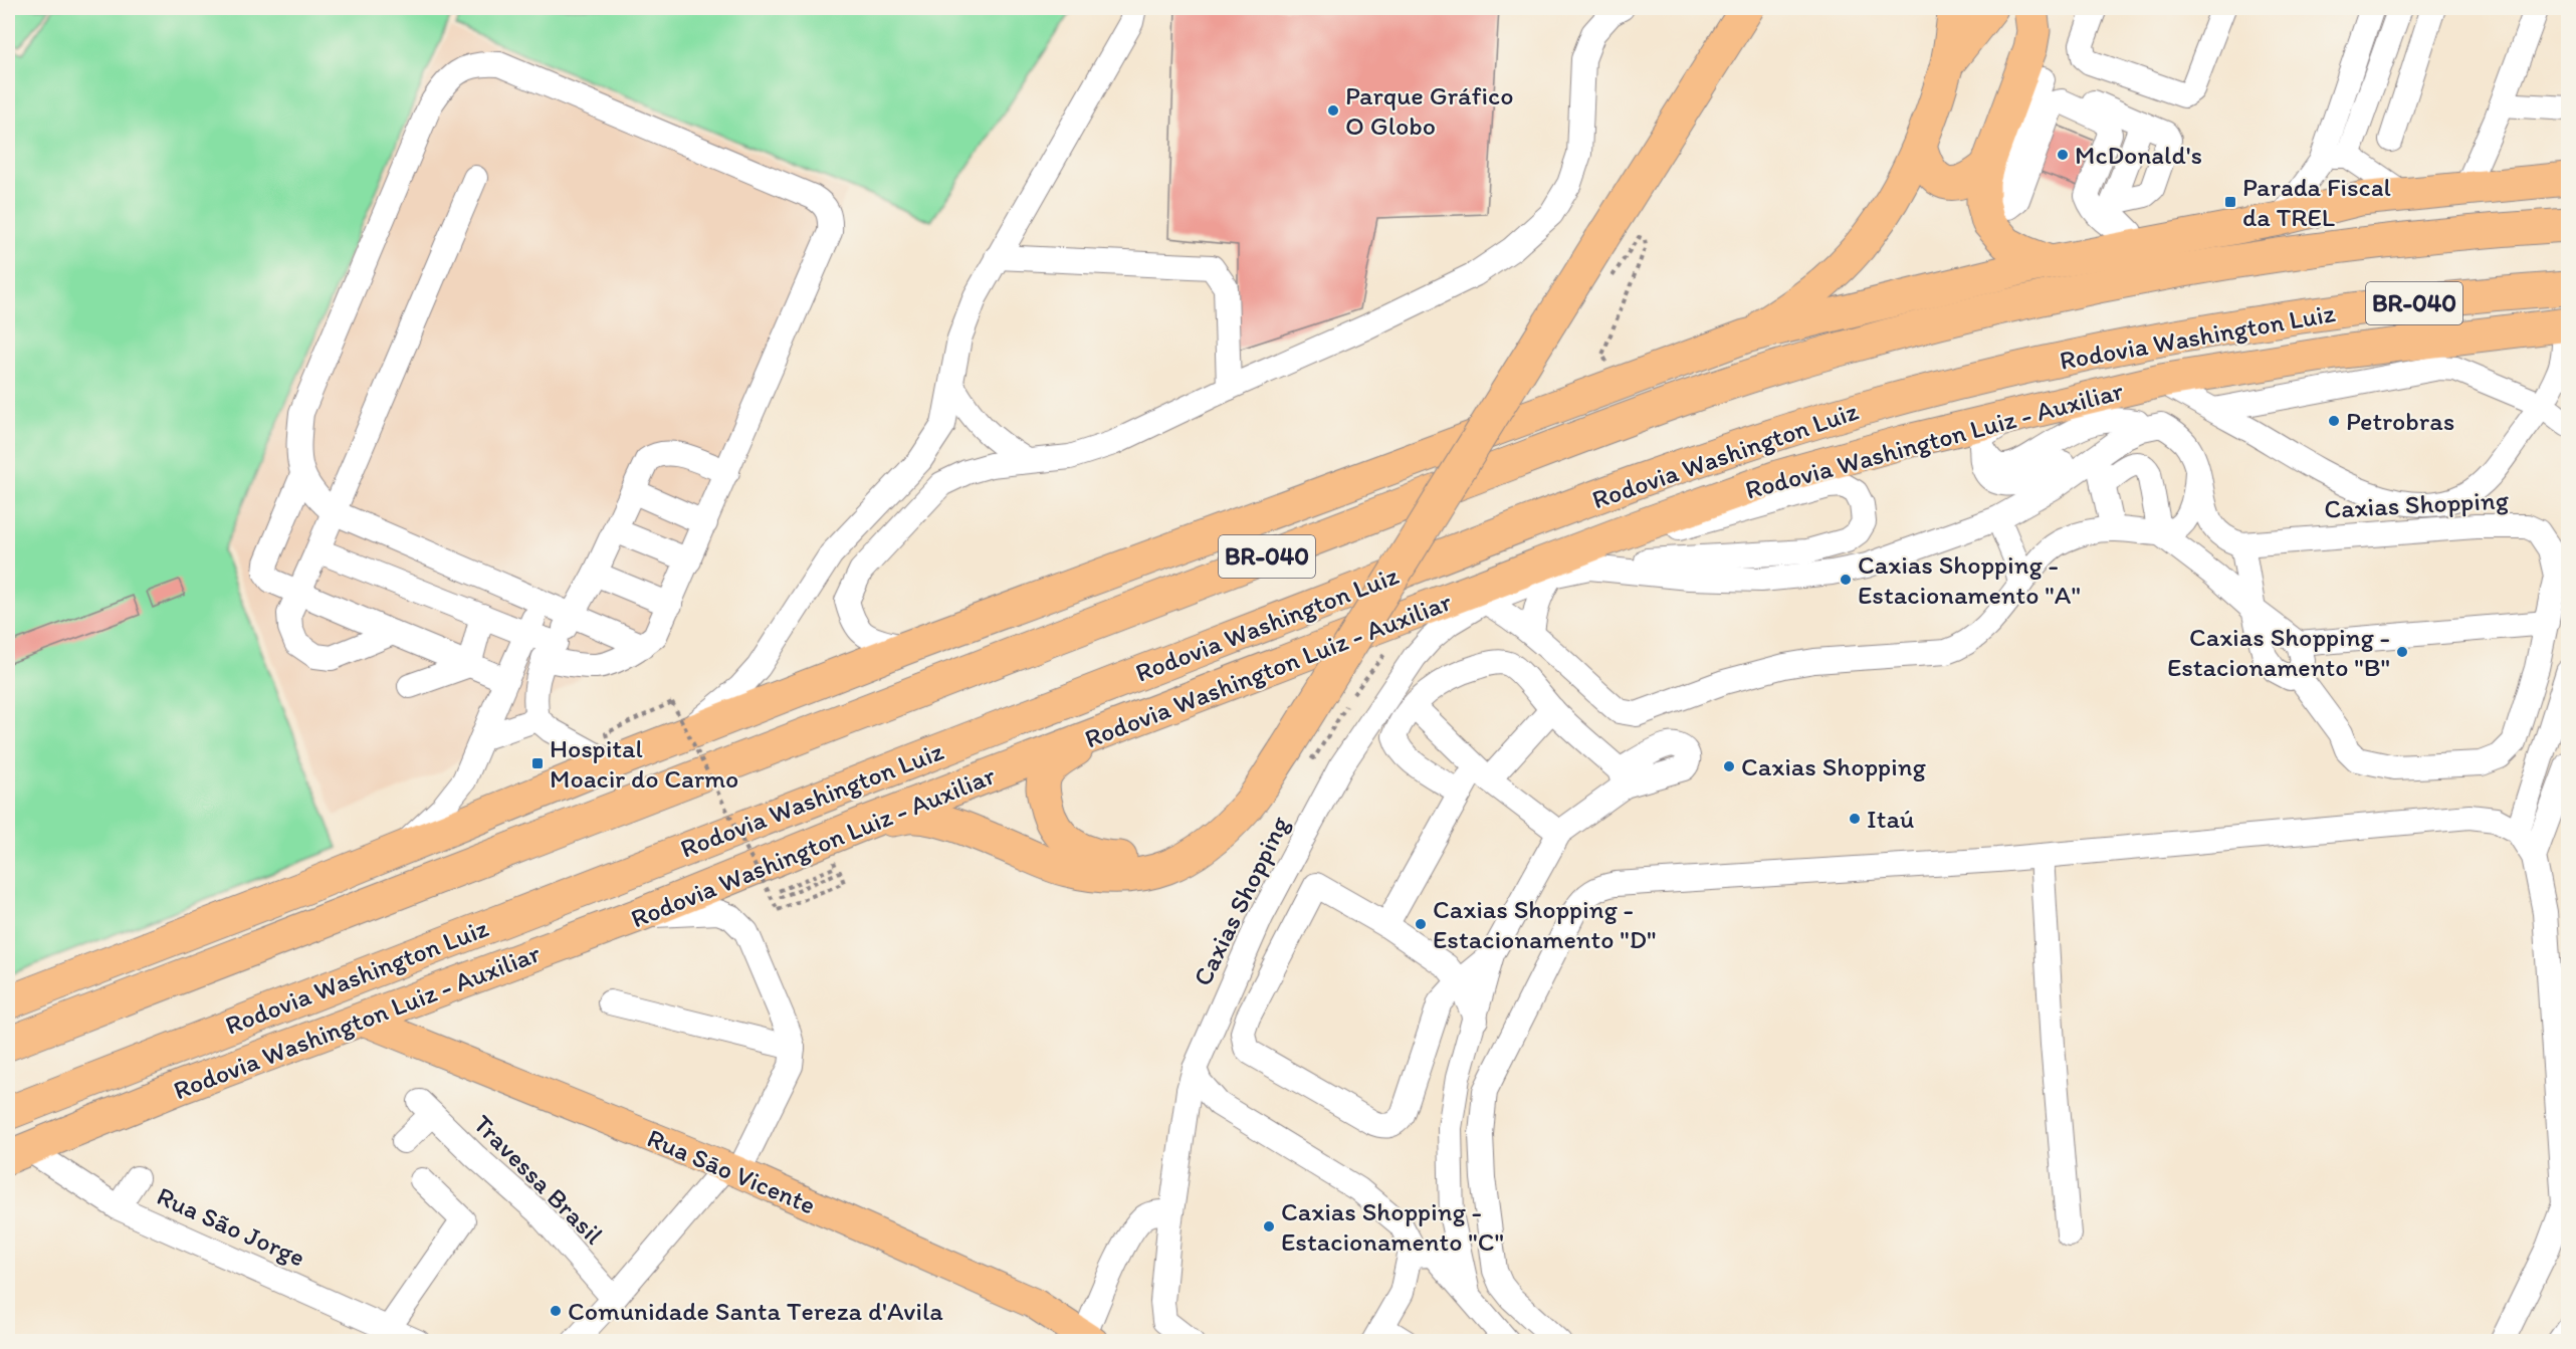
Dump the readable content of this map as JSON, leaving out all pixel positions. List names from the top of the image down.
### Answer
{
  "streets": {
    "highway": ["BR-040", "Rodovia Washington Luiz", "Rodovia Washington Luiz - Auxiliar"],
    "main road": ["Rua Sāo Vicente"],
    "street": ["Caxias Shopping", "Travessa Brasil", "Rua São Jorge"]
  },
  "crossings": [
    ["Rodovia Washington Luiz - Auxiliar", "Caxias Shopping"],
    ["Rodovia Washington Luiz - Auxiliar", "Rua Sāo Vicente"],
    ["Rodovia Washington Luiz - Auxiliar", "Rua São Jorge"]
  ],
  "places": {
    "other": [
      "Parque Gráfico O Globo",
      "McDonald's",
      "Petrobras",
      "Caxias Shopping - Estacionamento \"A\"",
      "Caxias Shopping - Estacionamento \"B\"",
      "Caxias Shopping",
      "Itaú",
      "Caxias Shopping - Estacionamento \"D\"",
      "Caxias Shopping - Estacionamento \"C\"",
      "Comunidade Santa Tereza d'Avila"
    ],
    "transit": ["Parada Fiscal da TREL", "Hospital Moacir do Carmo"]
  }
}
